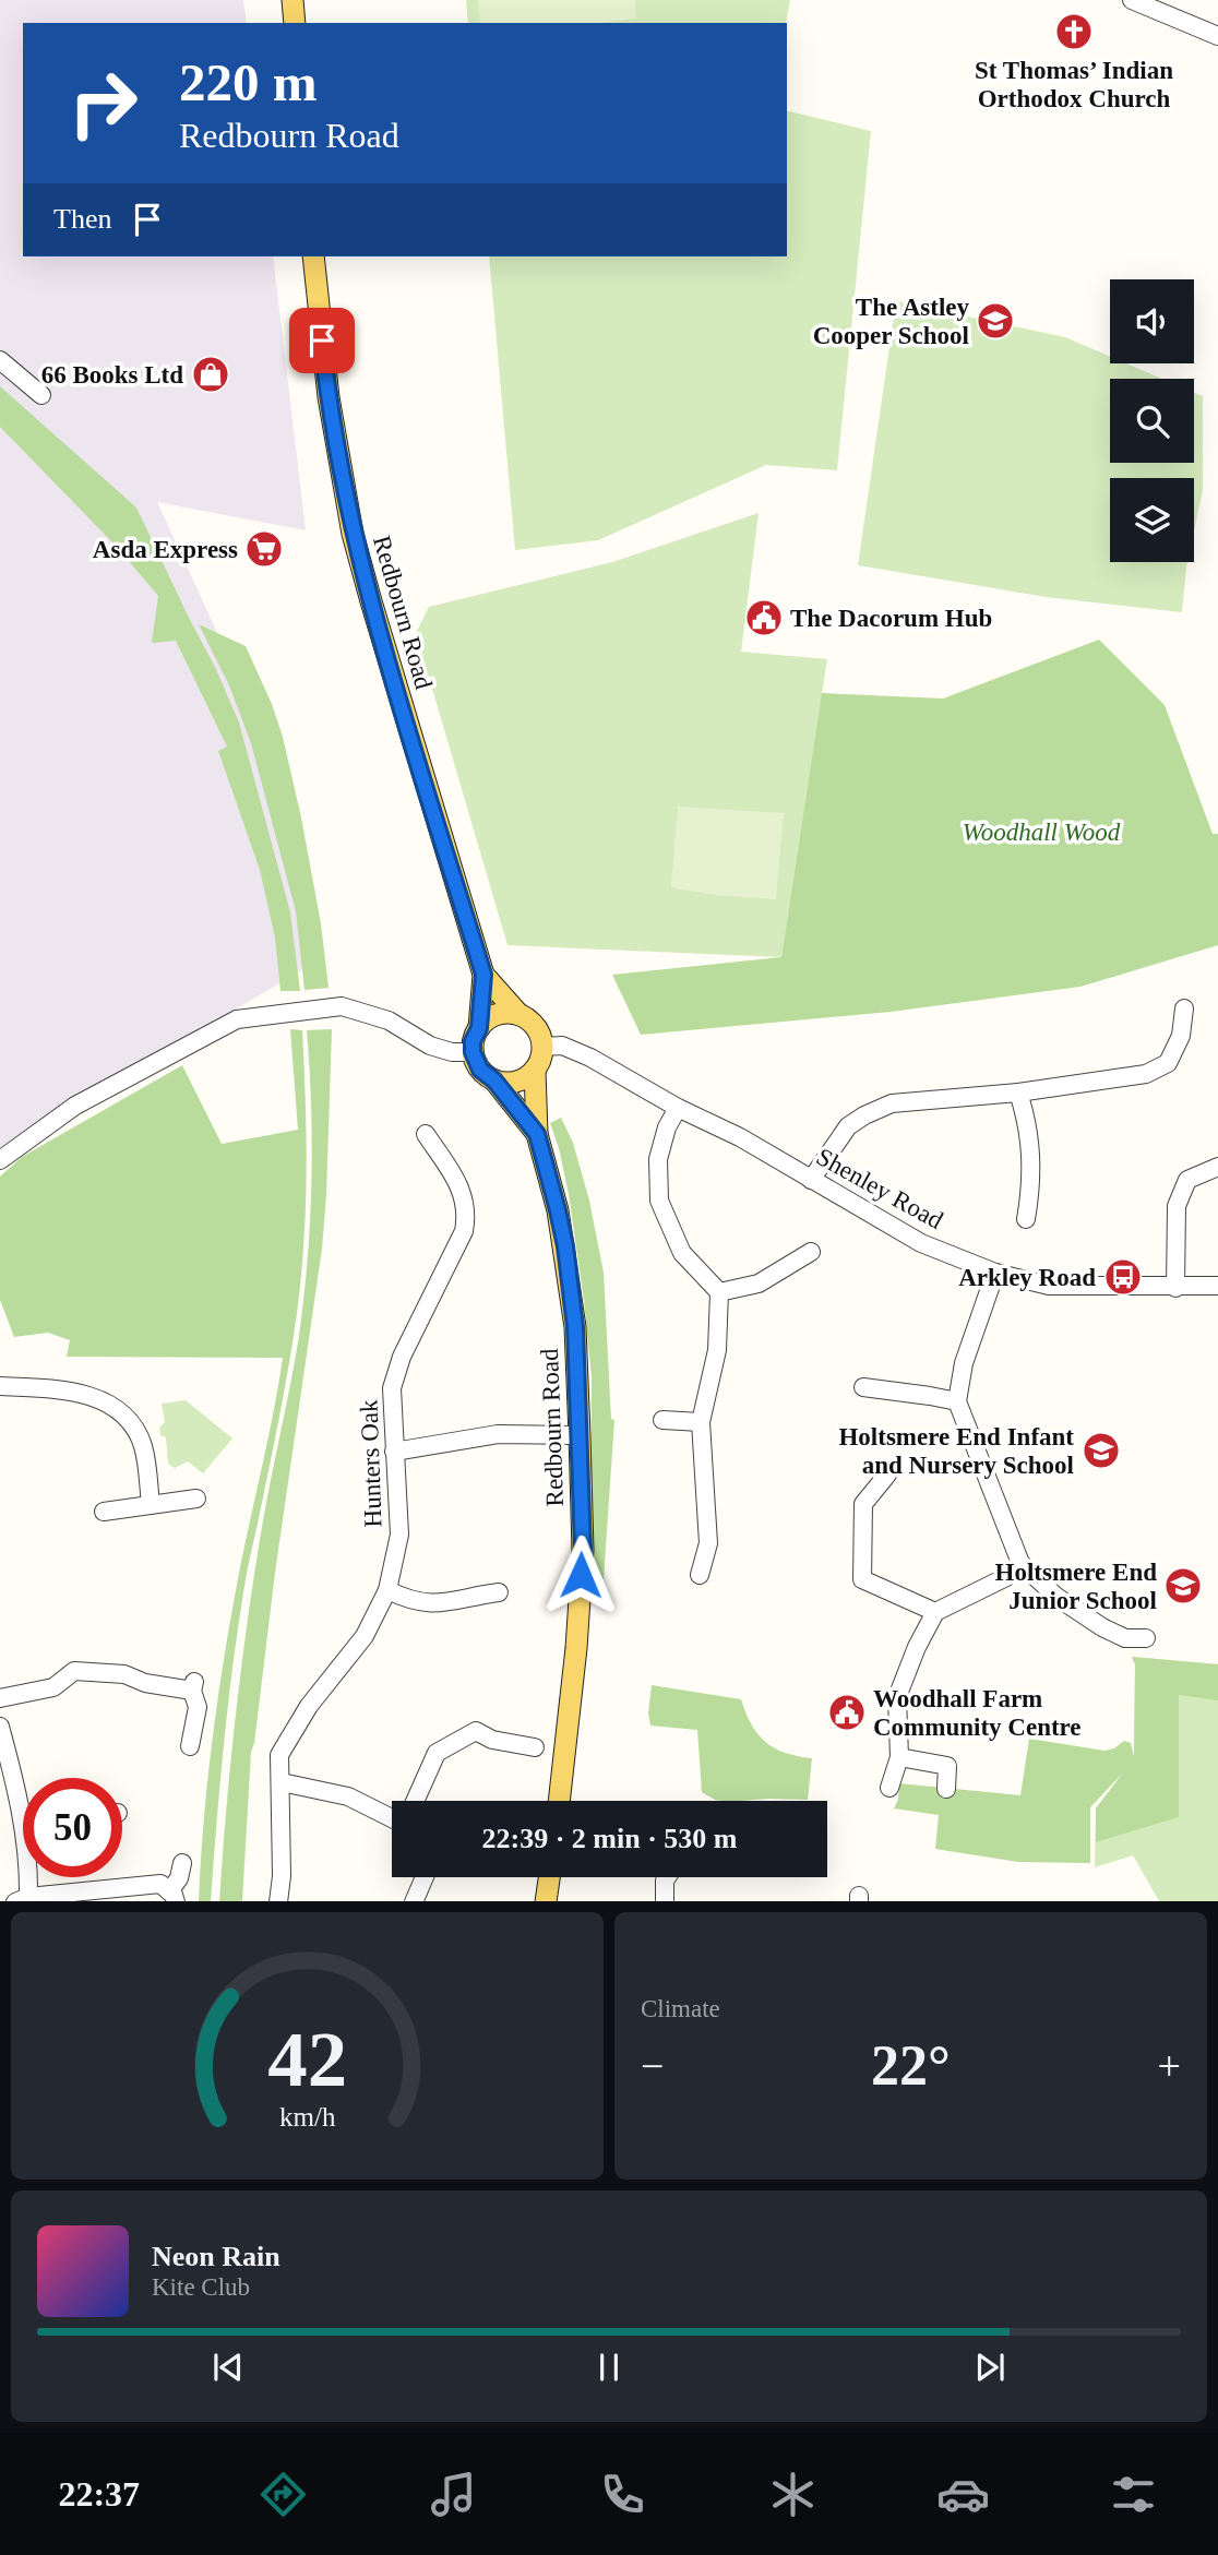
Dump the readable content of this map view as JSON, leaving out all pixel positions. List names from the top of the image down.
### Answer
{
  "streets": {
    "main road": ["Redbourn Road"],
    "street": ["Shenley Road", "Hunters Oak"]
  },
  "crossings": [
    ["Redbourn Road", "Shenley Road"]
  ],
  "parks": ["Woodhall Wood"],
  "places": {
    "church": ["St Thomas’ Indian Orthodox Church"],
    "school or university": ["The Astley Cooper School", "Holtsmere End Infant and Nursery School", "Holtsmere End Junior School"],
    "shop": ["66 Books Ltd"],
    "supermarket": ["Asda Express"],
    "public building": ["The Dacorum Hub", "Woodhall Farm Community Centre"],
    "bus stop": ["Arkley Road"]
  },
  "page": {
    "turn": ["220 m", "Redbourn Road"],
    "then": "Then",
    "limit": "50",
    "trip": "22:39 · 2 min · 530 m",
    "tile": "Climate",
    "heat": ["−", "22°", "+"],
    "song": ["Neon Rain", "Kite Club"],
    "tabs": "22:37",
    "gauge": ["42", "km/h"]
  }
}
